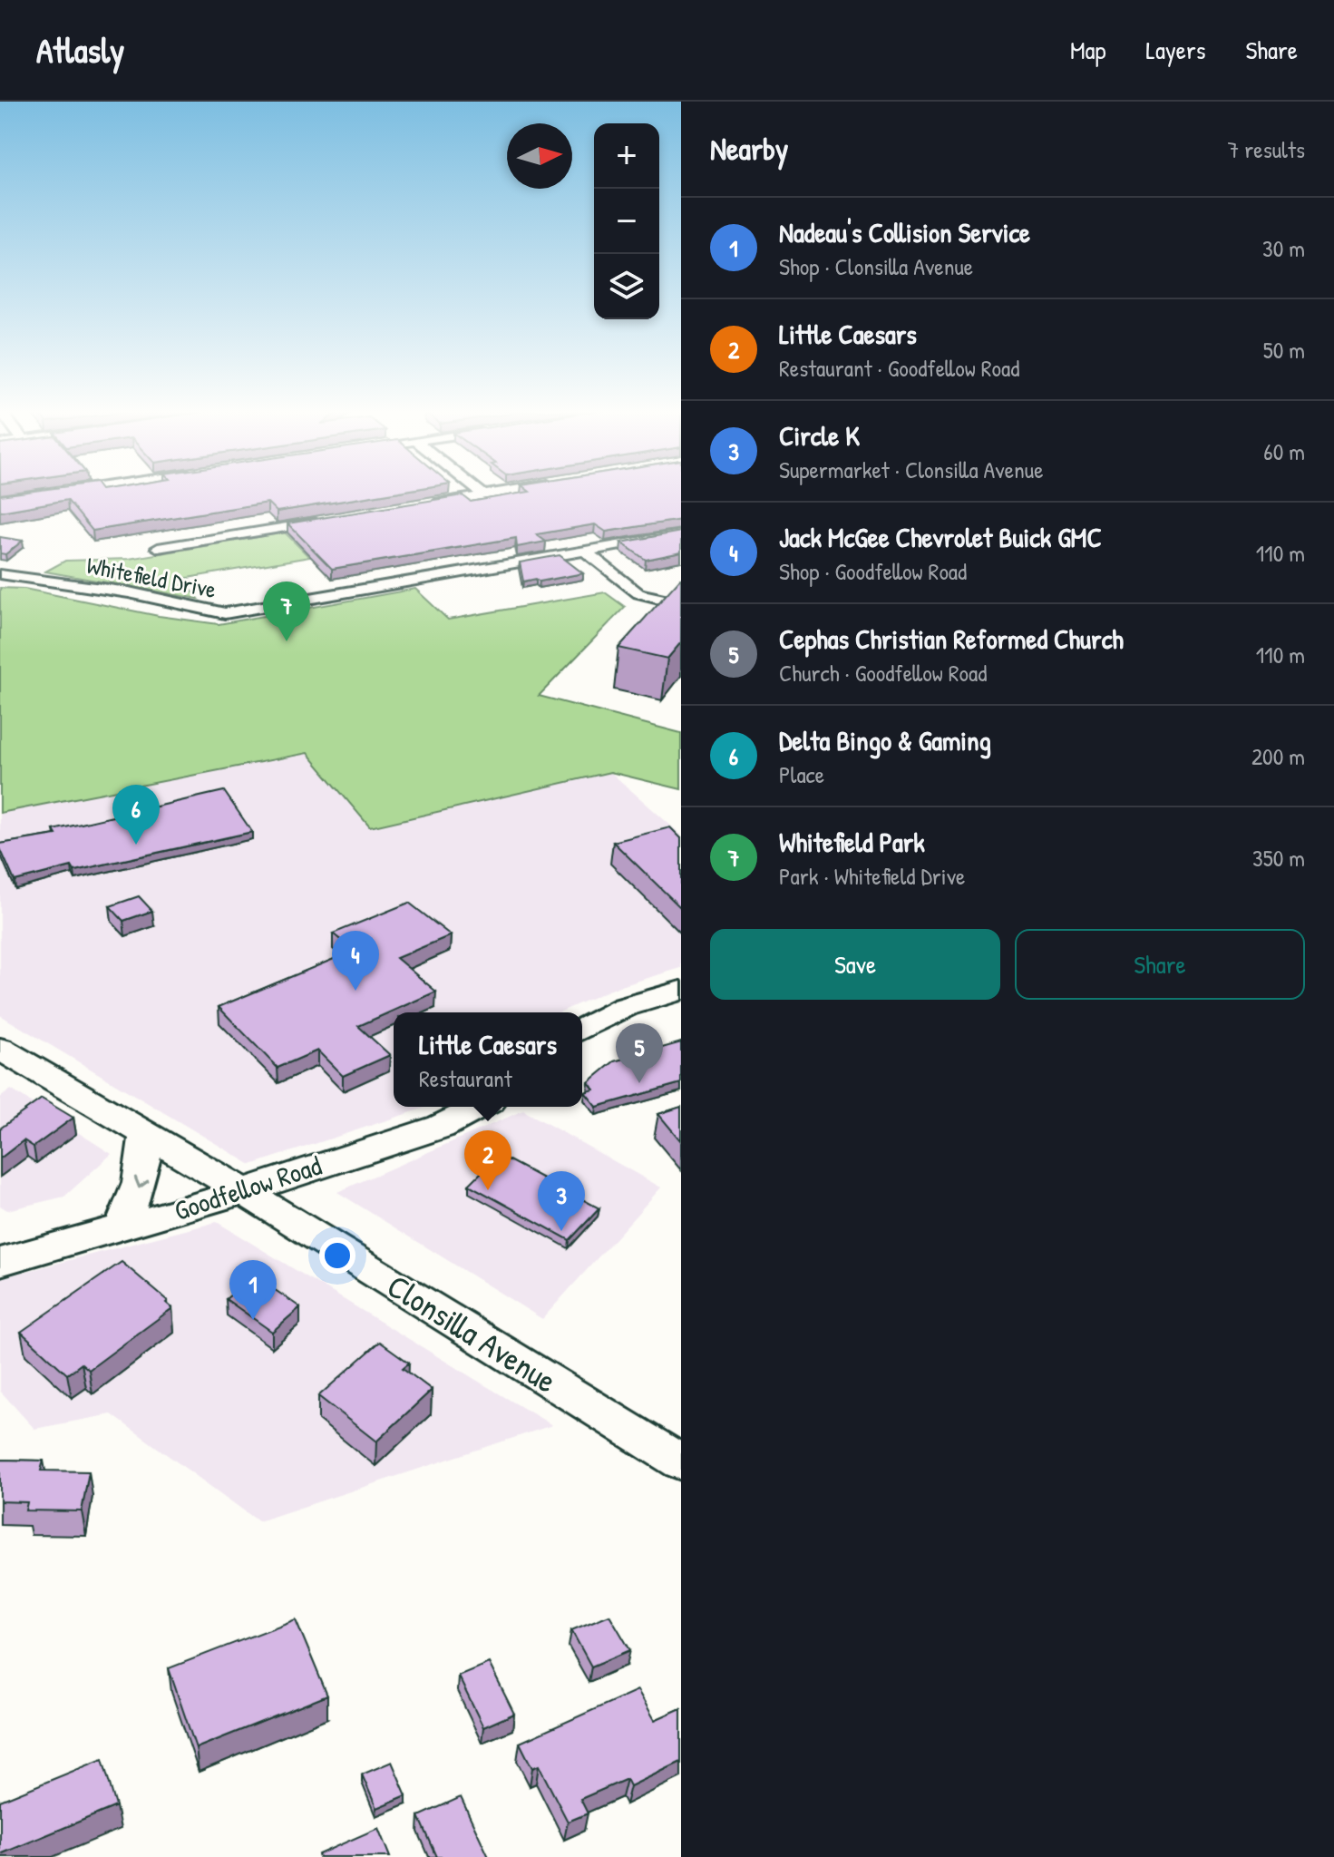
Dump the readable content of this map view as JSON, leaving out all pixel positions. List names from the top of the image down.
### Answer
{
  "streets": {
    "main road": ["Goodfellow Road", "Clonsilla Avenue"],
    "street": ["Whitefield Drive"]
  },
  "crossings": [
    ["Goodfellow Road", "Clonsilla Avenue"]
  ],
  "north": "right",
  "page": {
    "header": "Atlasly",
    "nav": ["Map", "Layers", "Share"],
    "heading": ["Nearby", "7 results"],
    "map_buttons": ["+", "−"],
    "list": [
      {
        "mark": "1",
        "name": "Nadeau's Collision Service",
        "note": "Shop · Clonsilla Avenue",
        "value": "30 m"
      },
      {
        "mark": "2",
        "name": "Little Caesars",
        "note": "Restaurant · Goodfellow Road",
        "value": "50 m"
      },
      {
        "mark": "3",
        "name": "Circle K",
        "note": "Supermarket · Clonsilla Avenue",
        "value": "60 m"
      },
      {
        "mark": "4",
        "name": "Jack McGee Chevrolet Buick GMC",
        "note": "Shop · Goodfellow Road",
        "value": "110 m"
      },
      {
        "mark": "5",
        "name": "Cephas Christian Reformed Church",
        "note": "Church · Goodfellow Road",
        "value": "110 m"
      },
      {
        "mark": "6",
        "name": "Delta Bingo & Gaming",
        "note": "Place",
        "value": "200 m"
      },
      {
        "mark": "7",
        "name": "Whitefield Park",
        "note": "Park · Whitefield Drive",
        "value": "350 m"
      }
    ],
    "pins": [
      "7",
      "6",
      "4",
      "5",
      "2",
      "3",
      "1"
    ],
    "buttons": ["Save", "Share"],
    "popup": ["Little Caesars", "Restaurant"]
  }
}
